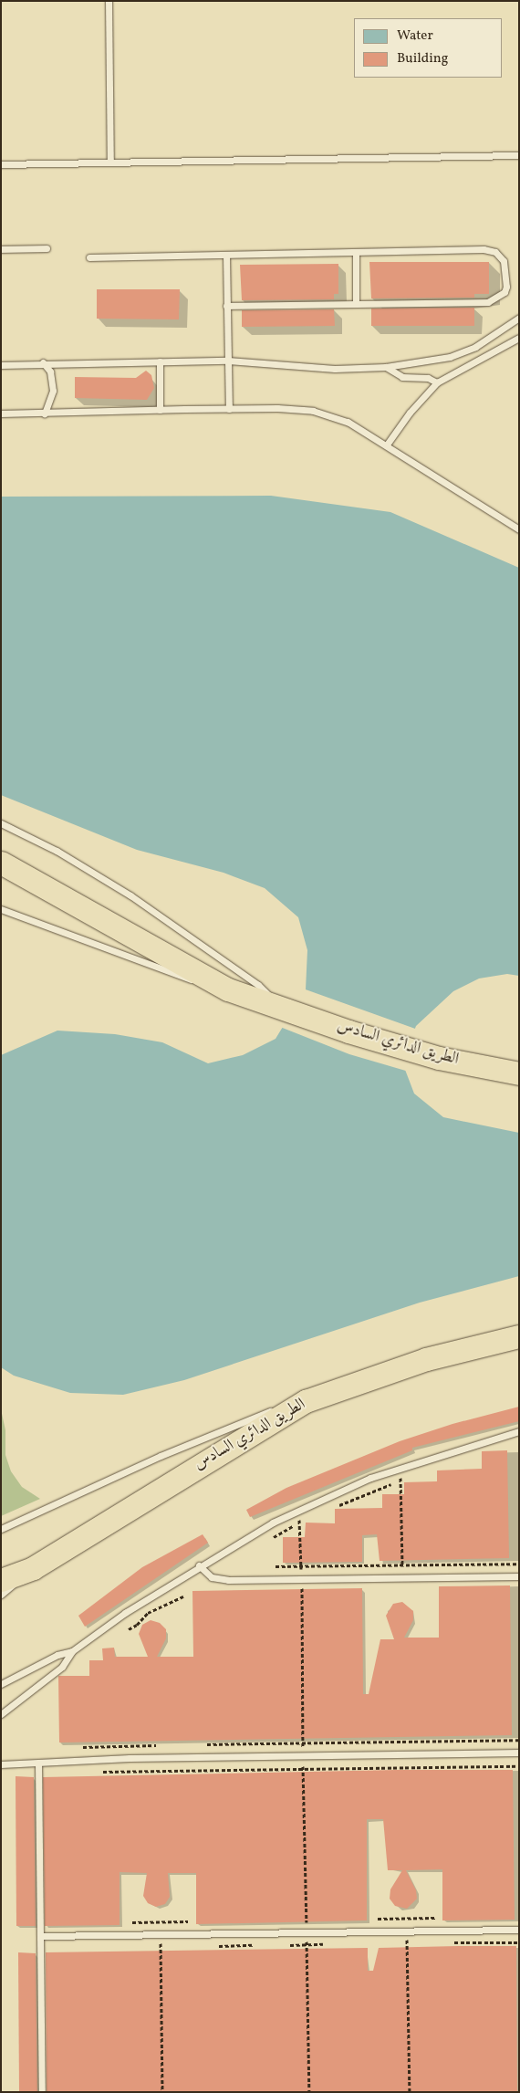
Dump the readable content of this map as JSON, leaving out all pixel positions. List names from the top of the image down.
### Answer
{
  "streets": {
    "highway": ["الطريق الدائري السادس"]
  },
  "legend": ["Water", "Building"]
}
